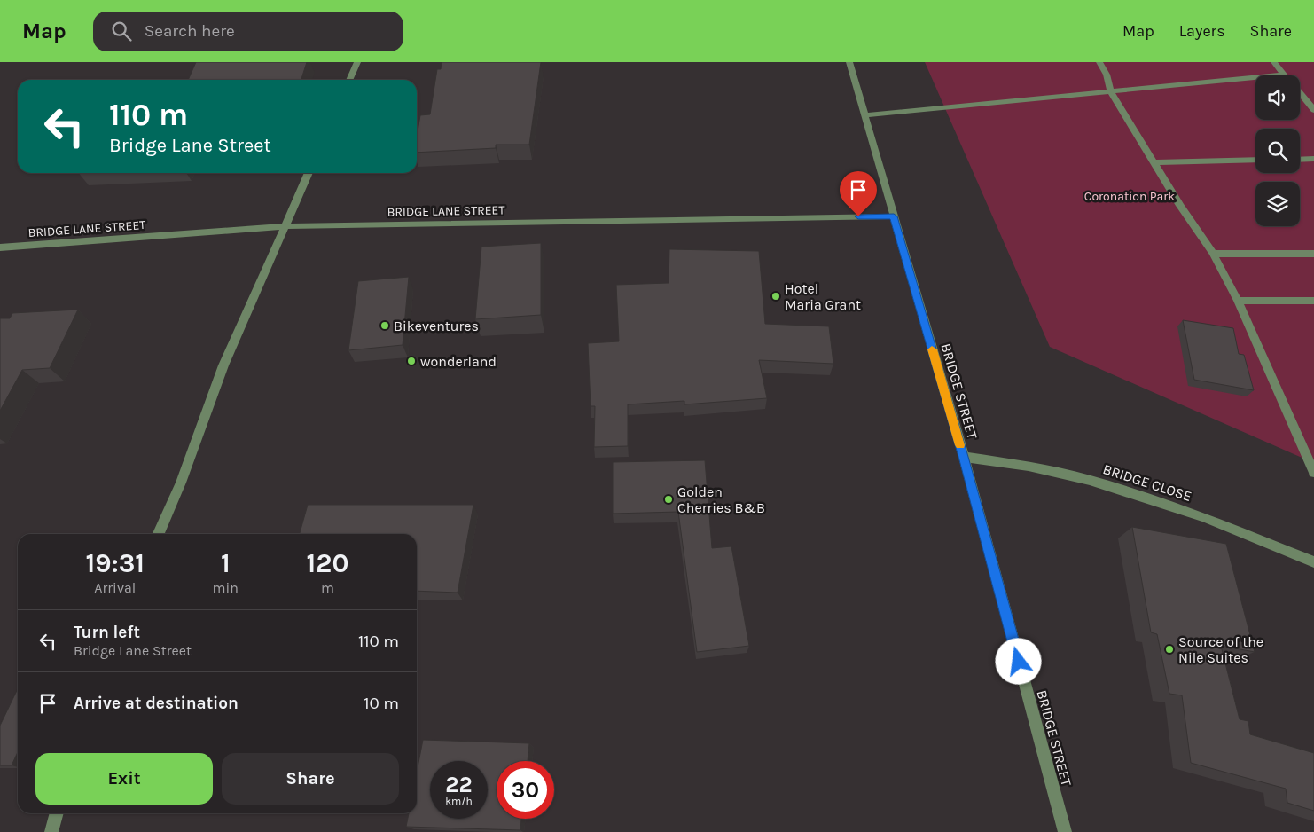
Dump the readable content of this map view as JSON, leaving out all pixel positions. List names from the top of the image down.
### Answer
{
  "streets": {
    "street": ["BRIDGE LANE STREET", "BRIDGE STREET", "BRIDGE CLOSE"]
  },
  "crossings": [
    ["BRIDGE LANE STREET", "BRIDGE STREET"],
    ["BRIDGE STREET", "BRIDGE CLOSE"]
  ],
  "parks": ["Coronation Park"],
  "places": [
    "Hotel Maria Grant",
    "Bikeventures",
    "wonderland",
    "Golden Cherries B&B",
    "Source of the Nile Suites"
  ],
  "page": {
    "header": "Map",
    "search": "Search here",
    "nav": ["Map", "Layers", "Share"],
    "turn": ["110 m", "Bridge Lane Street"],
    "eta": [
      "19:31",
      "Arrival",
      "1",
      "min",
      "120",
      "m"
    ],
    "list": [
      {
        "name": "Turn left",
        "note": "Bridge Lane Street",
        "value": "110 m"
      },
      {
        "name": "Arrive at destination",
        "value": "10 m"
      }
    ],
    "buttons": ["Exit", "Share"],
    "speed": "22 km/h",
    "limit": "30"
  }
}
